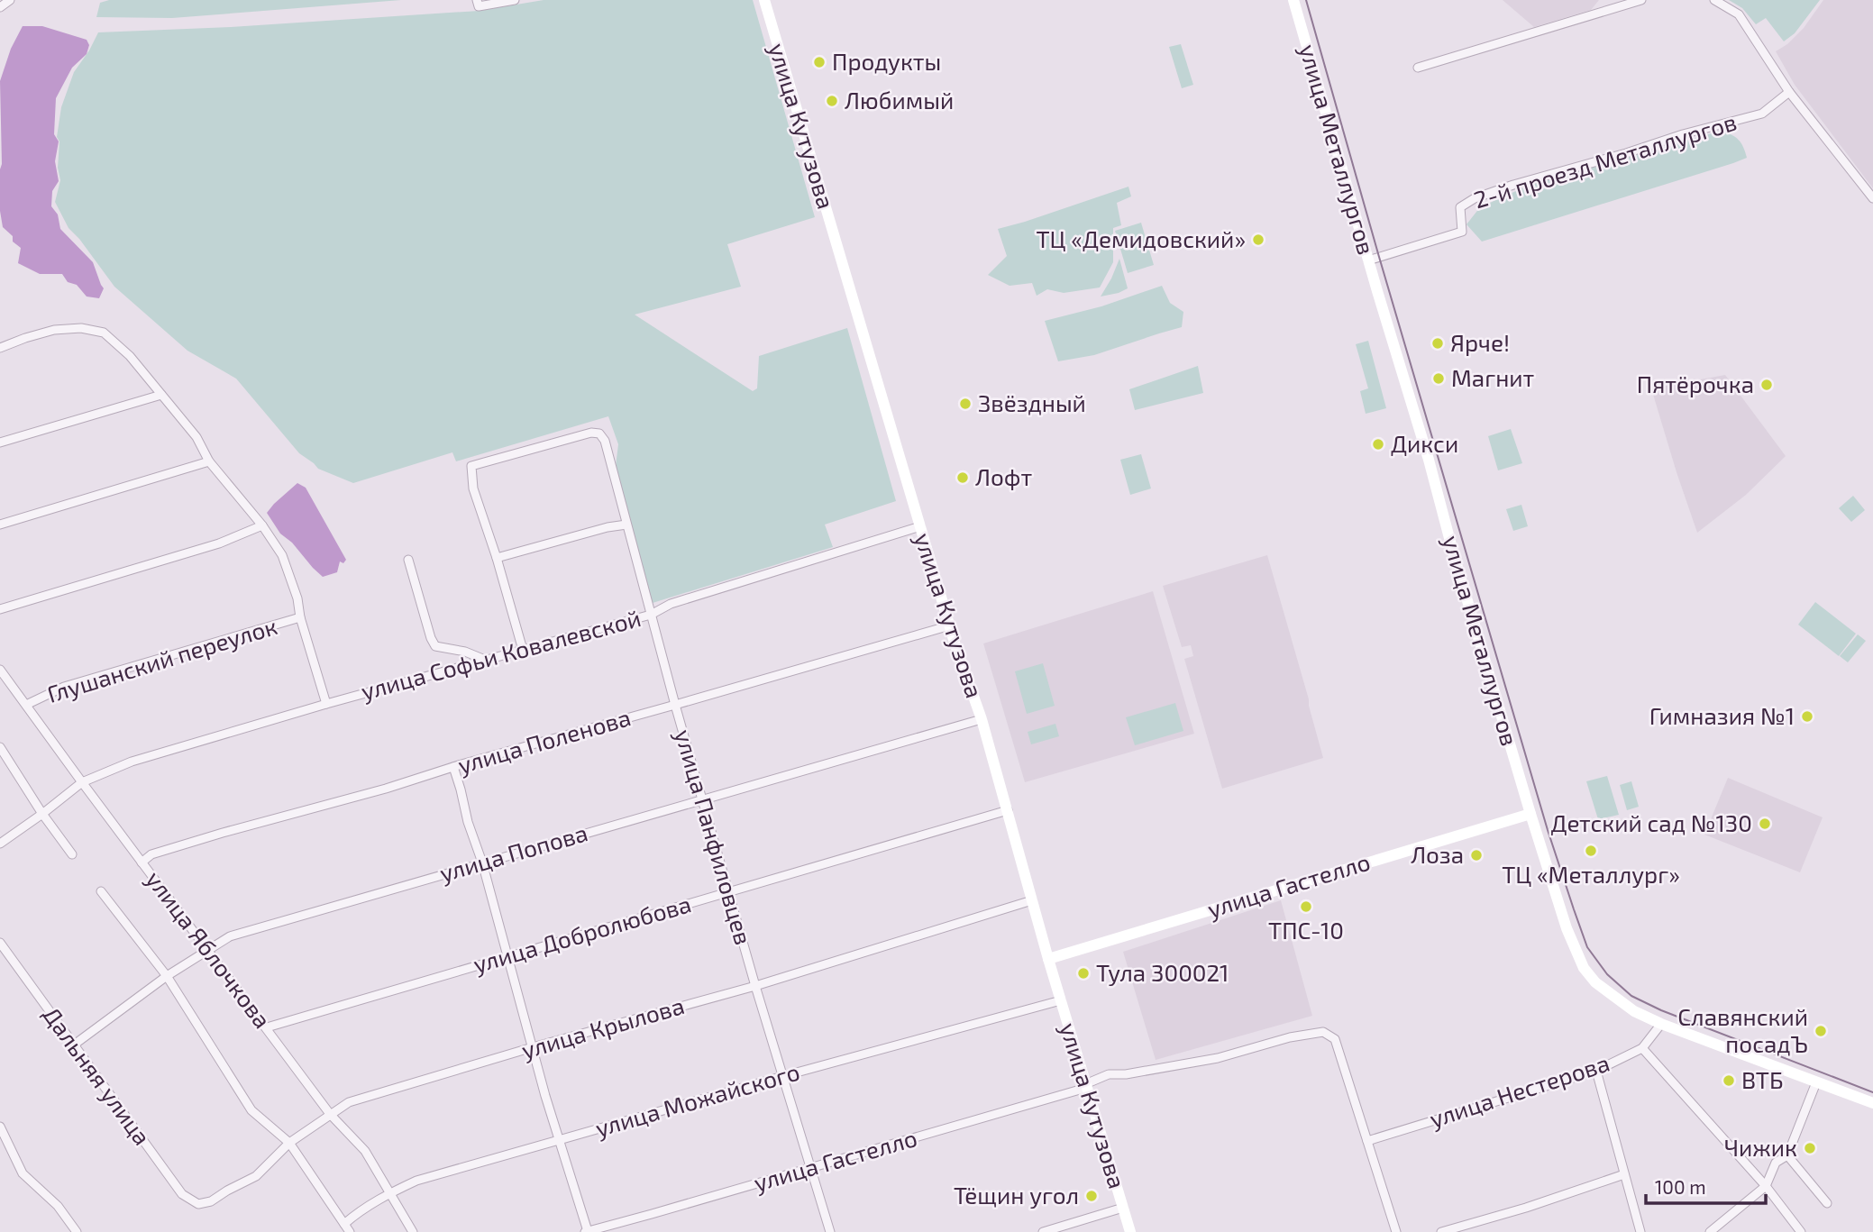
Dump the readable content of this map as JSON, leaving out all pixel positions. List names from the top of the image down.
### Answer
{
  "streets": {
    "main road": ["улица Кутузова", "улица Металлургов", "улица Гастелло"],
    "street": [
      "2-й проезд Металлургов",
      "улица Софьи Ковалевской",
      "Глушанский переулок",
      "улица Поленова",
      "улица Панфиловцев",
      "улица Попова",
      "улица Добролюбова",
      "улица Яблочкова",
      "улица Крылова",
      "Дальняя улица",
      "улица Нестерова",
      "улица Можайского"
    ]
  },
  "crossings": [
    ["улица Кутузова", "улица Софьи Ковалевской"],
    ["улица Кутузова", "улица Поленова"],
    ["улица Кутузова", "улица Попова"],
    ["улица Кутузова", "улица Гастелло"],
    ["улица Кутузова", "улица Добролюбова"],
    ["улица Кутузова", "улица Крылова"],
    ["улица Кутузова", "улица Можайского"],
    ["улица Металлургов", "2-й проезд Металлургов"],
    ["улица Металлургов", "улица Гастелло"],
    ["улица Металлургов", "улица Нестерова"],
    ["улица Софьи Ковалевской", "улица Панфиловцев"],
    ["улица Софьи Ковалевской", "улица Яблочкова"],
    ["Глушанский переулок", "улица Яблочкова"],
    ["улица Поленова", "улица Панфиловцев"],
    ["улица Поленова", "улица Яблочкова"],
    ["улица Панфиловцев", "улица Попова"],
    ["улица Панфиловцев", "улица Гастелло"],
    ["улица Панфиловцев", "улица Добролюбова"],
    ["улица Панфиловцев", "улица Крылова"],
    ["улица Панфиловцев", "улица Можайского"],
    ["улица Попова", "улица Яблочкова"],
    ["улица Попова", "Дальняя улица"],
    ["улица Гастелло", "улица Нестерова"],
    ["улица Добролюбова", "улица Яблочкова"],
    ["улица Яблочкова", "улица Крылова"],
    ["улица Яблочкова", "улица Можайского"],
    ["улица Крылова", "Дальняя улица"]
  ],
  "places": [
    "Продукты",
    "Любимый",
    "ТЦ «Демидовский»",
    "Ярче!",
    "Магнит",
    "Пятёрочка",
    "Звёздный",
    "Дикси",
    "Лофт",
    "Гимназия №1",
    "Детский сад №130",
    "ТЦ «Металлург»",
    "Лоза",
    "ТПС-10",
    "Тула 300021",
    "Славянский посадЪ",
    "ВТБ",
    "Чижик",
    "Тёщин угол"
  ],
  "scale_bar": "100 m"
}
